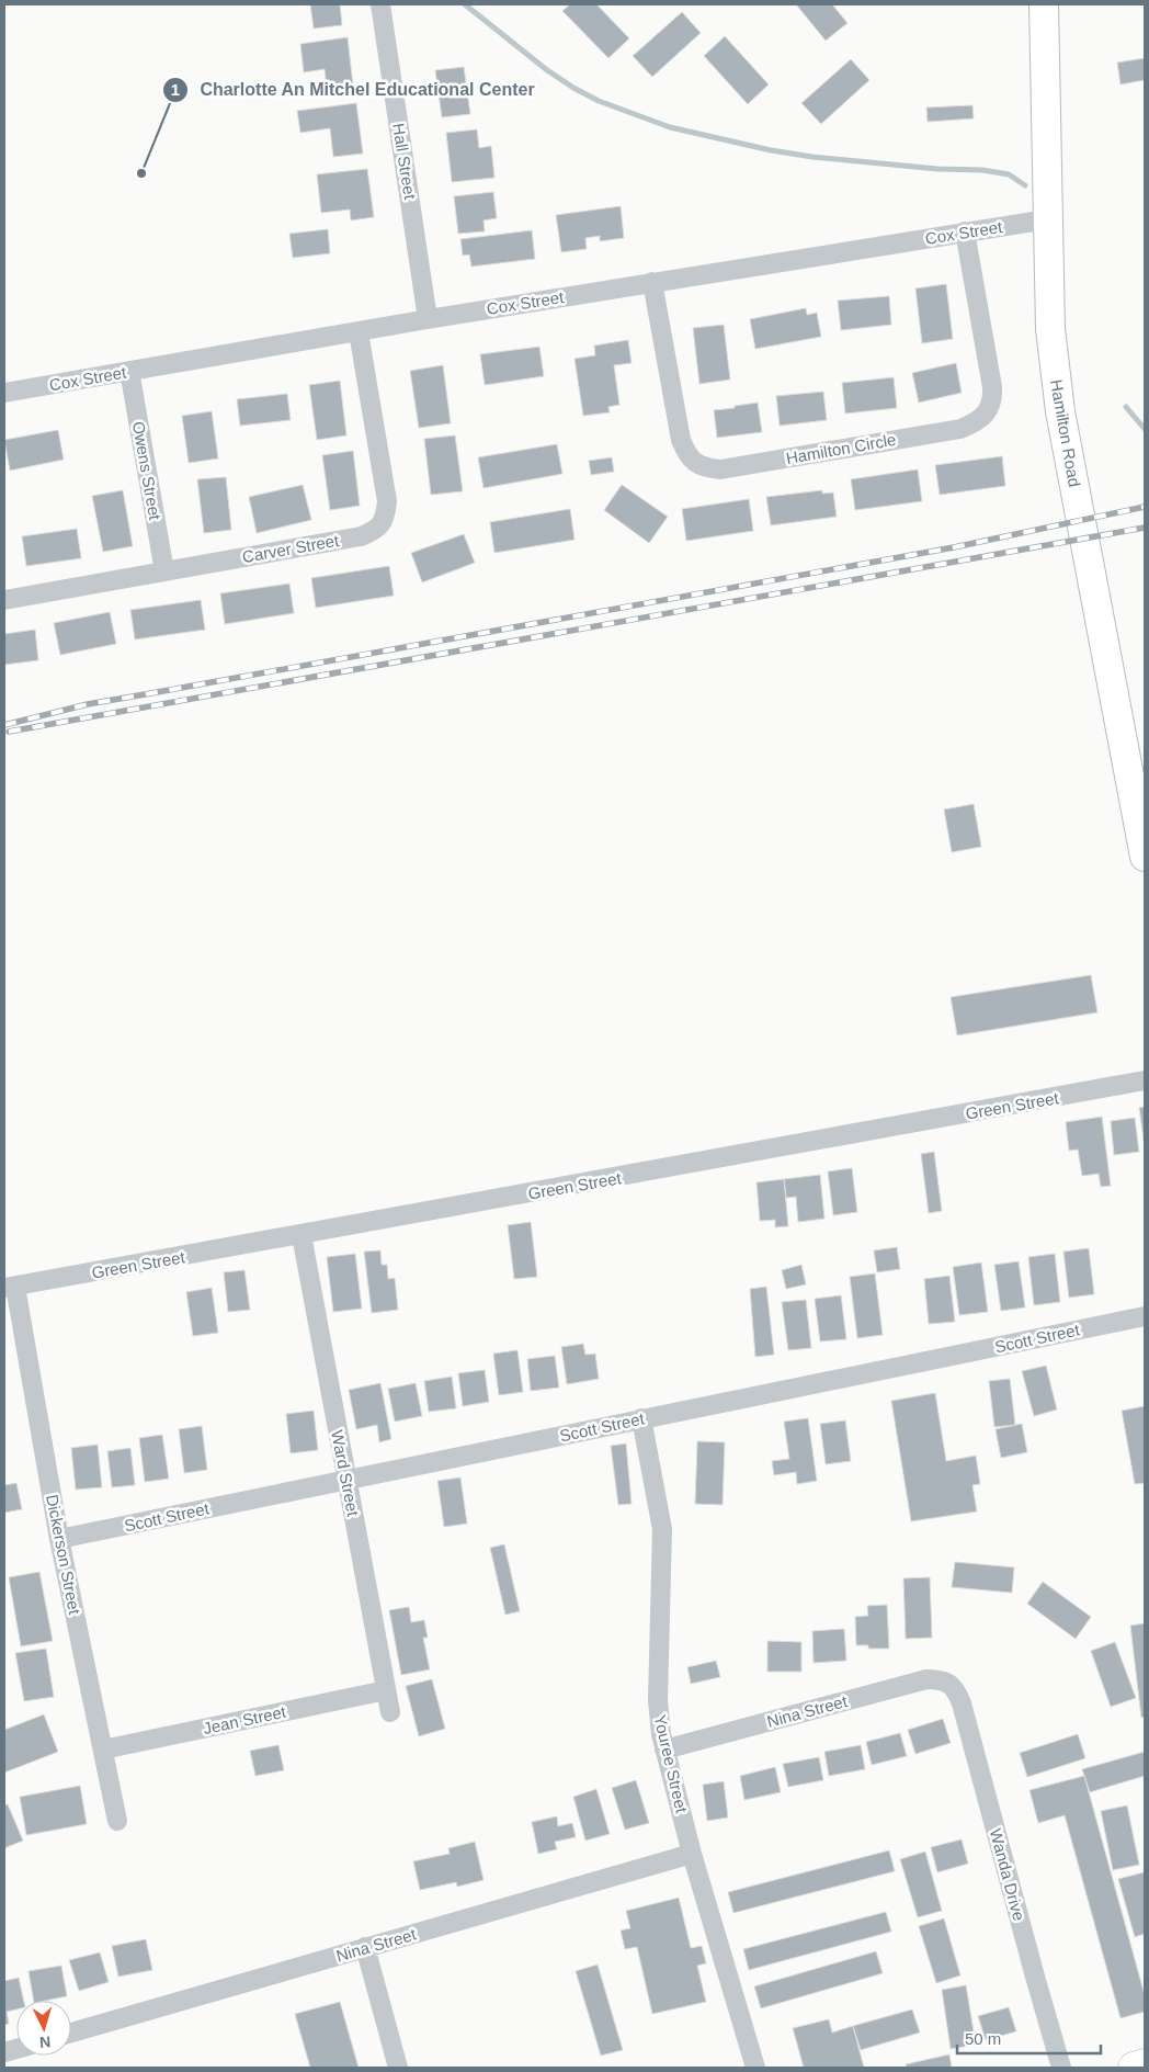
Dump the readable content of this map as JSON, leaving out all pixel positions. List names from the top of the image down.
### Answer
{
  "streets": {
    "street": [
      "Hall Street",
      "Cox Street",
      "Hamilton Road",
      "Hamilton Circle",
      "Owens Street",
      "Carver Street",
      "Green Street",
      "Scott Street",
      "Ward Street",
      "Dickerson Street",
      "Nina Street",
      "Jean Street",
      "Youree Street",
      "Wanda Drive"
    ]
  },
  "crossings": [
    ["Hall Street", "Cox Street"],
    ["Cox Street", "Hamilton Road"],
    ["Cox Street", "Hamilton Circle"],
    ["Cox Street", "Owens Street"],
    ["Cox Street", "Carver Street"],
    ["Owens Street", "Carver Street"],
    ["Green Street", "Ward Street"],
    ["Green Street", "Dickerson Street"],
    ["Scott Street", "Ward Street"],
    ["Scott Street", "Dickerson Street"],
    ["Scott Street", "Youree Street"],
    ["Ward Street", "Jean Street"],
    ["Dickerson Street", "Jean Street"],
    ["Nina Street", "Youree Street"],
    ["Nina Street", "Wanda Drive"]
  ],
  "places": ["Charlotte An Mitchel Educational Center"],
  "scale_bar": "50 m",
  "north": "bottom"
}
